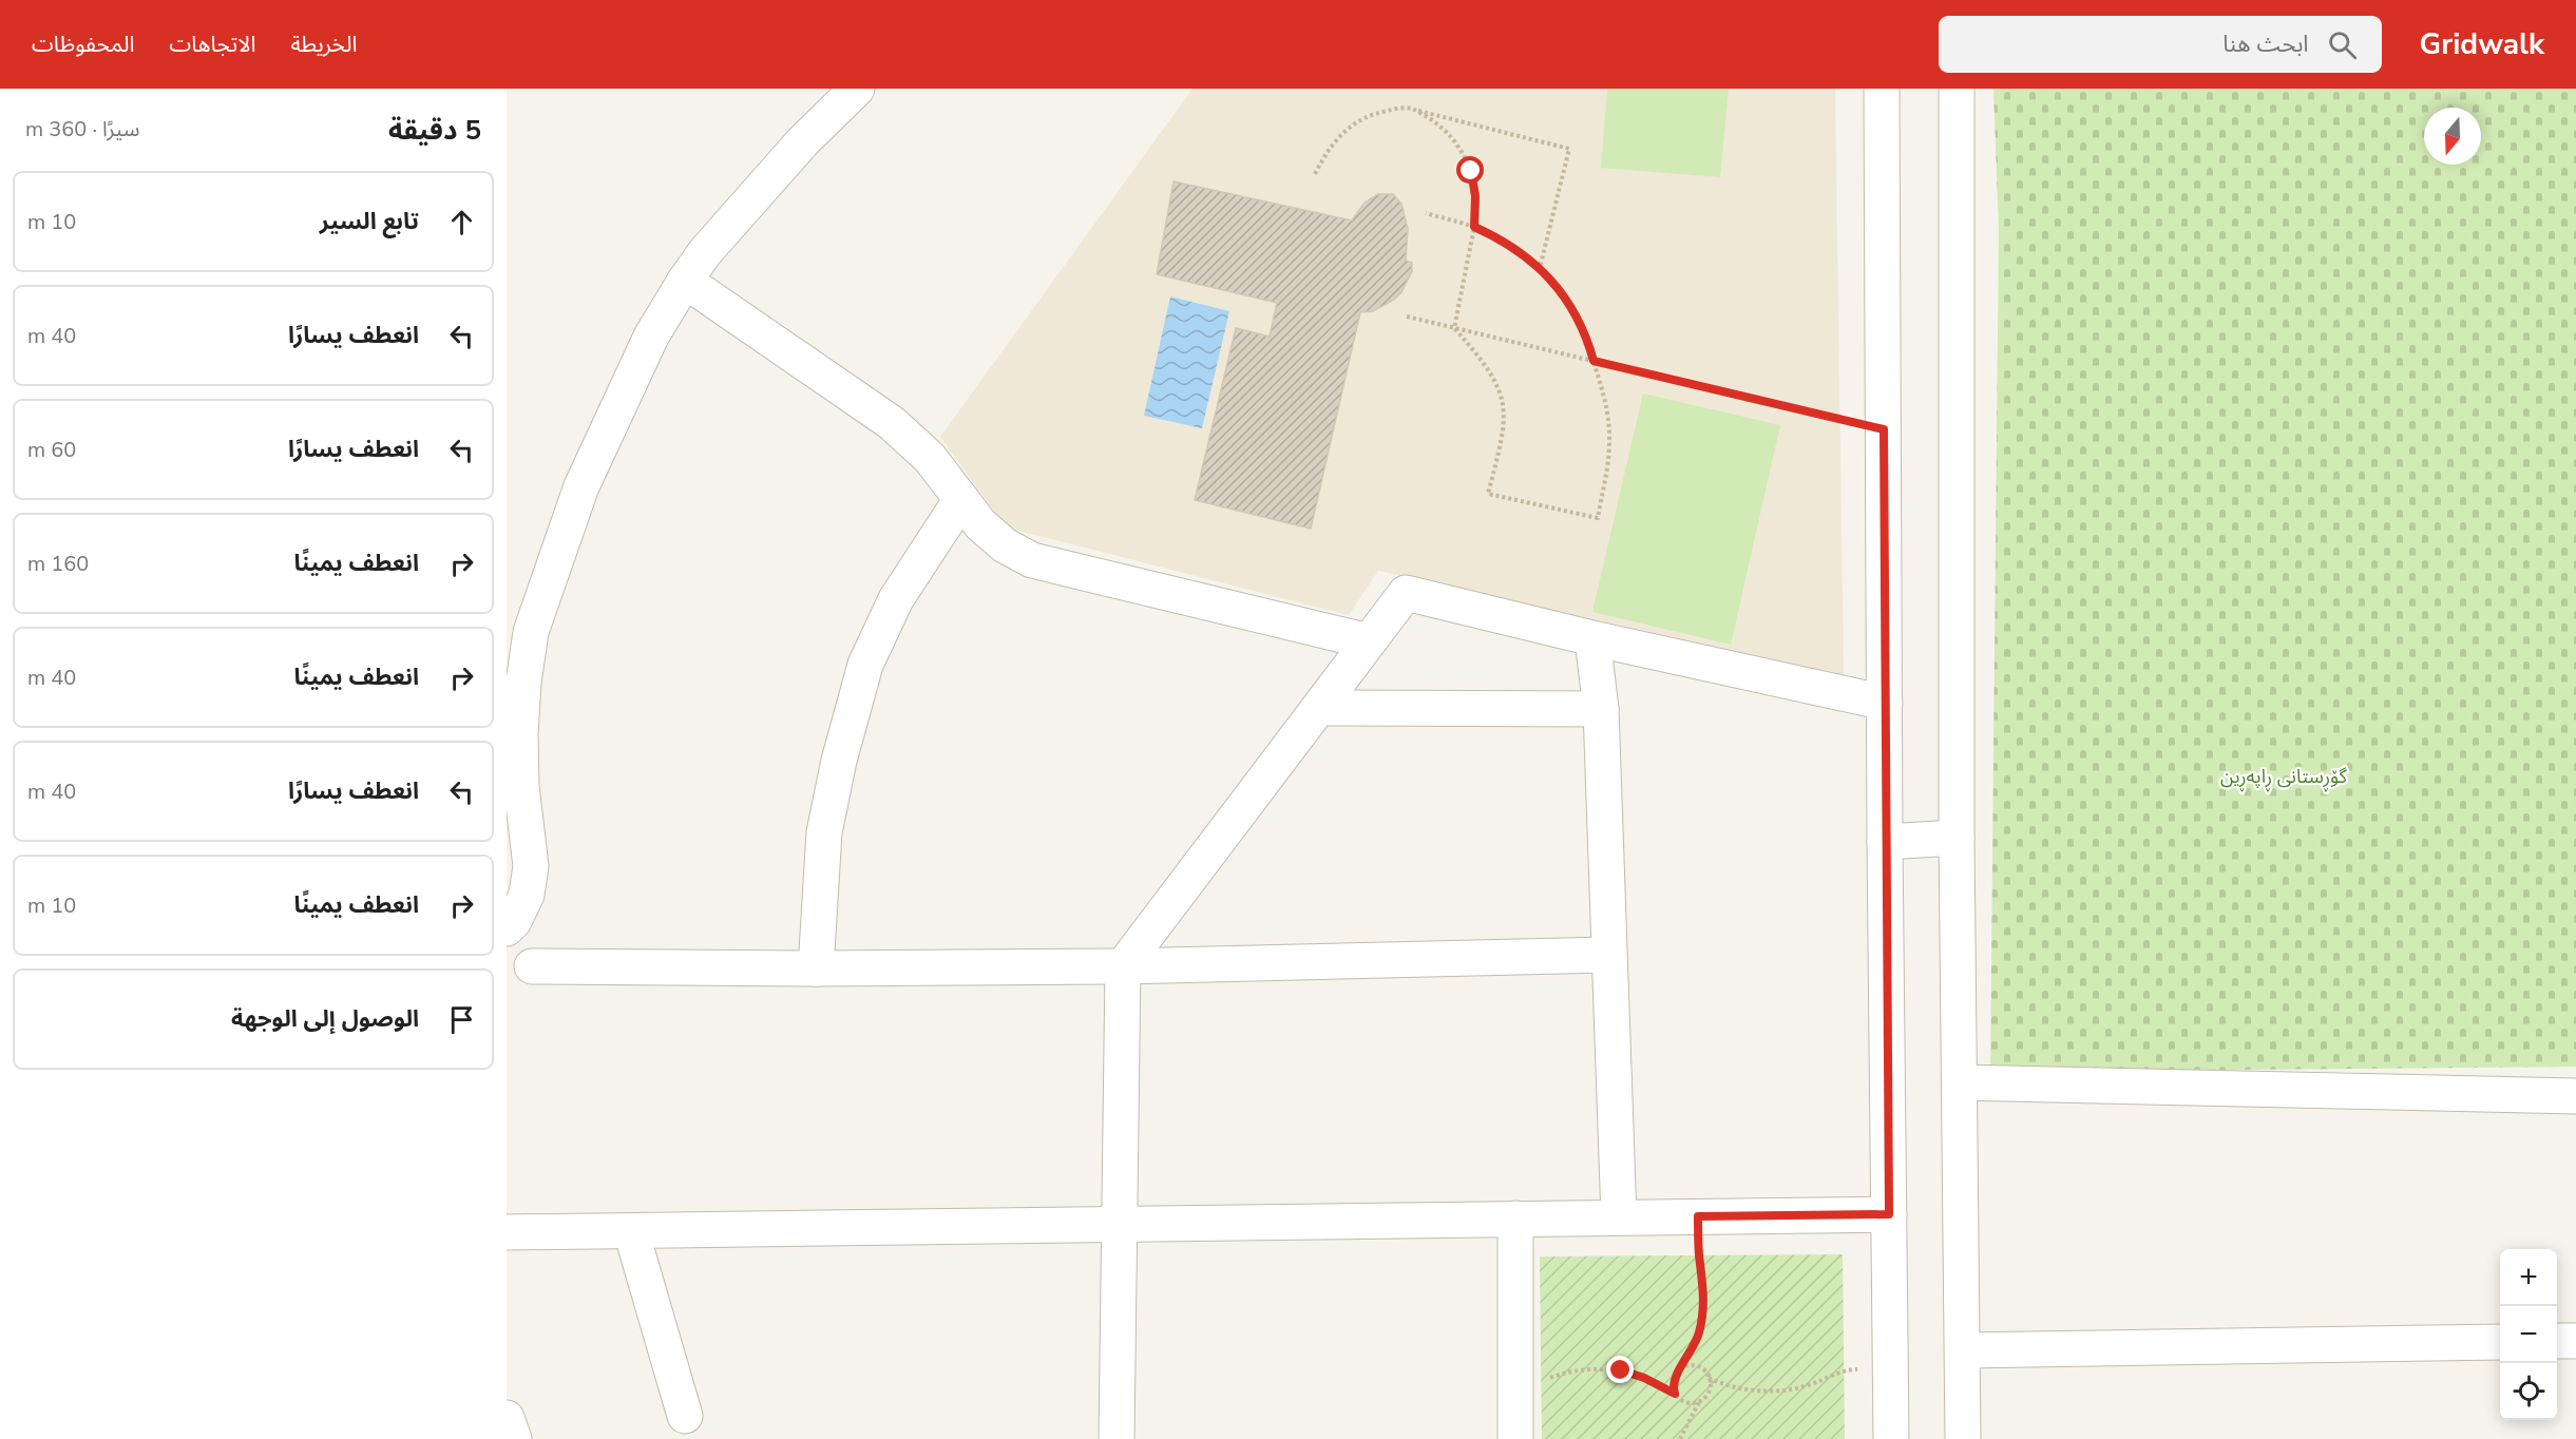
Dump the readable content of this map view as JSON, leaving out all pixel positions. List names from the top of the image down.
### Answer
{
  "parks": ["گۆڕستانی ڕاپەڕین"],
  "north": "bottom",
  "page": {
    "header": "Gridwalk",
    "search": "ابحث هنا",
    "nav": ["الخريطة", "الاتجاهات", "المحفوظات"],
    "heading": ["5 دقيقة", "سيرًا · 360 m"],
    "list": [
      ["تابع السير", "10 m"],
      ["انعطف يسارًا", "40 m"],
      ["انعطف يسارًا", "60 m"],
      ["انعطف يمينًا", "160 m"],
      ["انعطف يمينًا", "40 m"],
      ["انعطف يسارًا", "40 m"],
      ["انعطف يمينًا", "10 m"],
      "الوصول إلى الوجهة"
    ],
    "map_buttons": ["+", "−"]
  }
}
